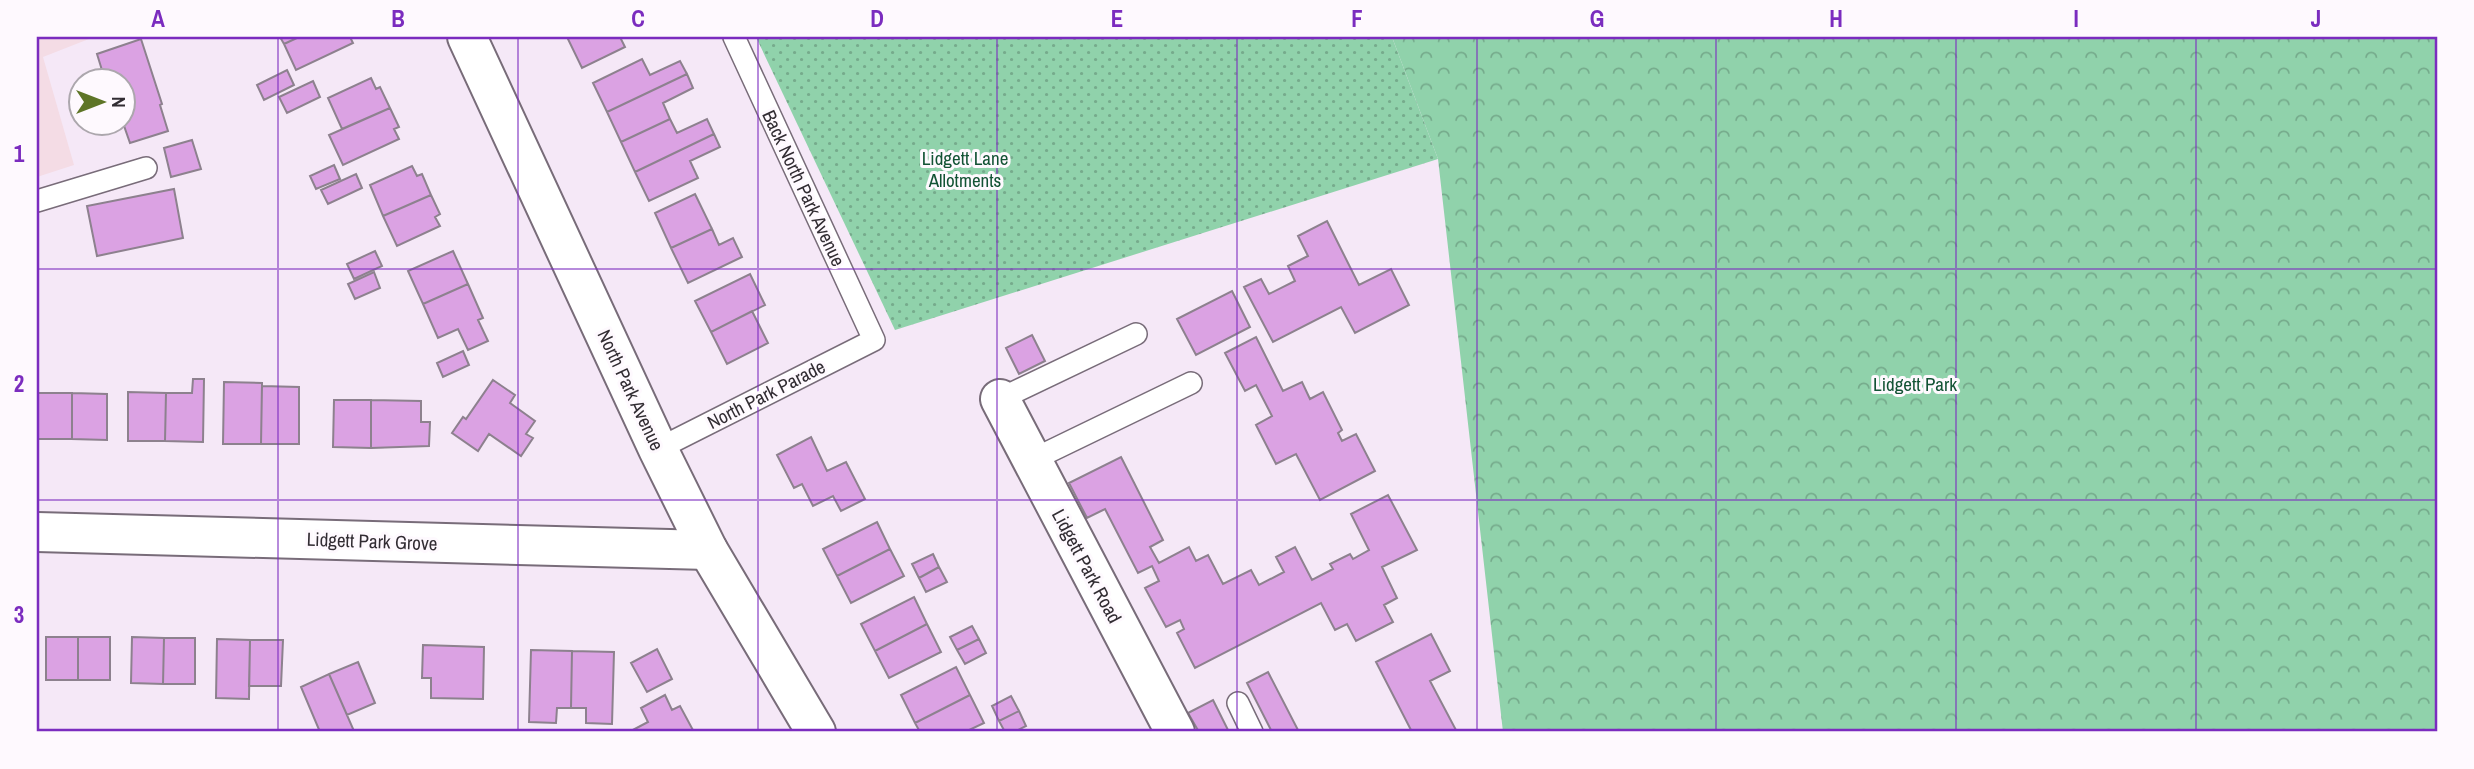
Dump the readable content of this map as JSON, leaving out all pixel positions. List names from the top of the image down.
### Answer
{
  "streets": {
    "street": ["North Park Avenue", "Lidgett Park Grove", "Lidgett Park Road"],
    "lane": ["Back North Park Avenue", "North Park Parade"]
  },
  "crossings": [
    ["Back North Park Avenue", "North Park Parade"],
    ["North Park Avenue", "North Park Parade"],
    ["North Park Avenue", "Lidgett Park Grove"]
  ],
  "parks": ["Lidgett Lane Allotments", "Lidgett Park"],
  "north": "right",
  "grid": {
    "columns": [
      "A",
      "B",
      "C",
      "D",
      "E",
      "F",
      "G",
      "H",
      "I",
      "J"
    ],
    "rows": ["1", "2", "3"]
  }
}
